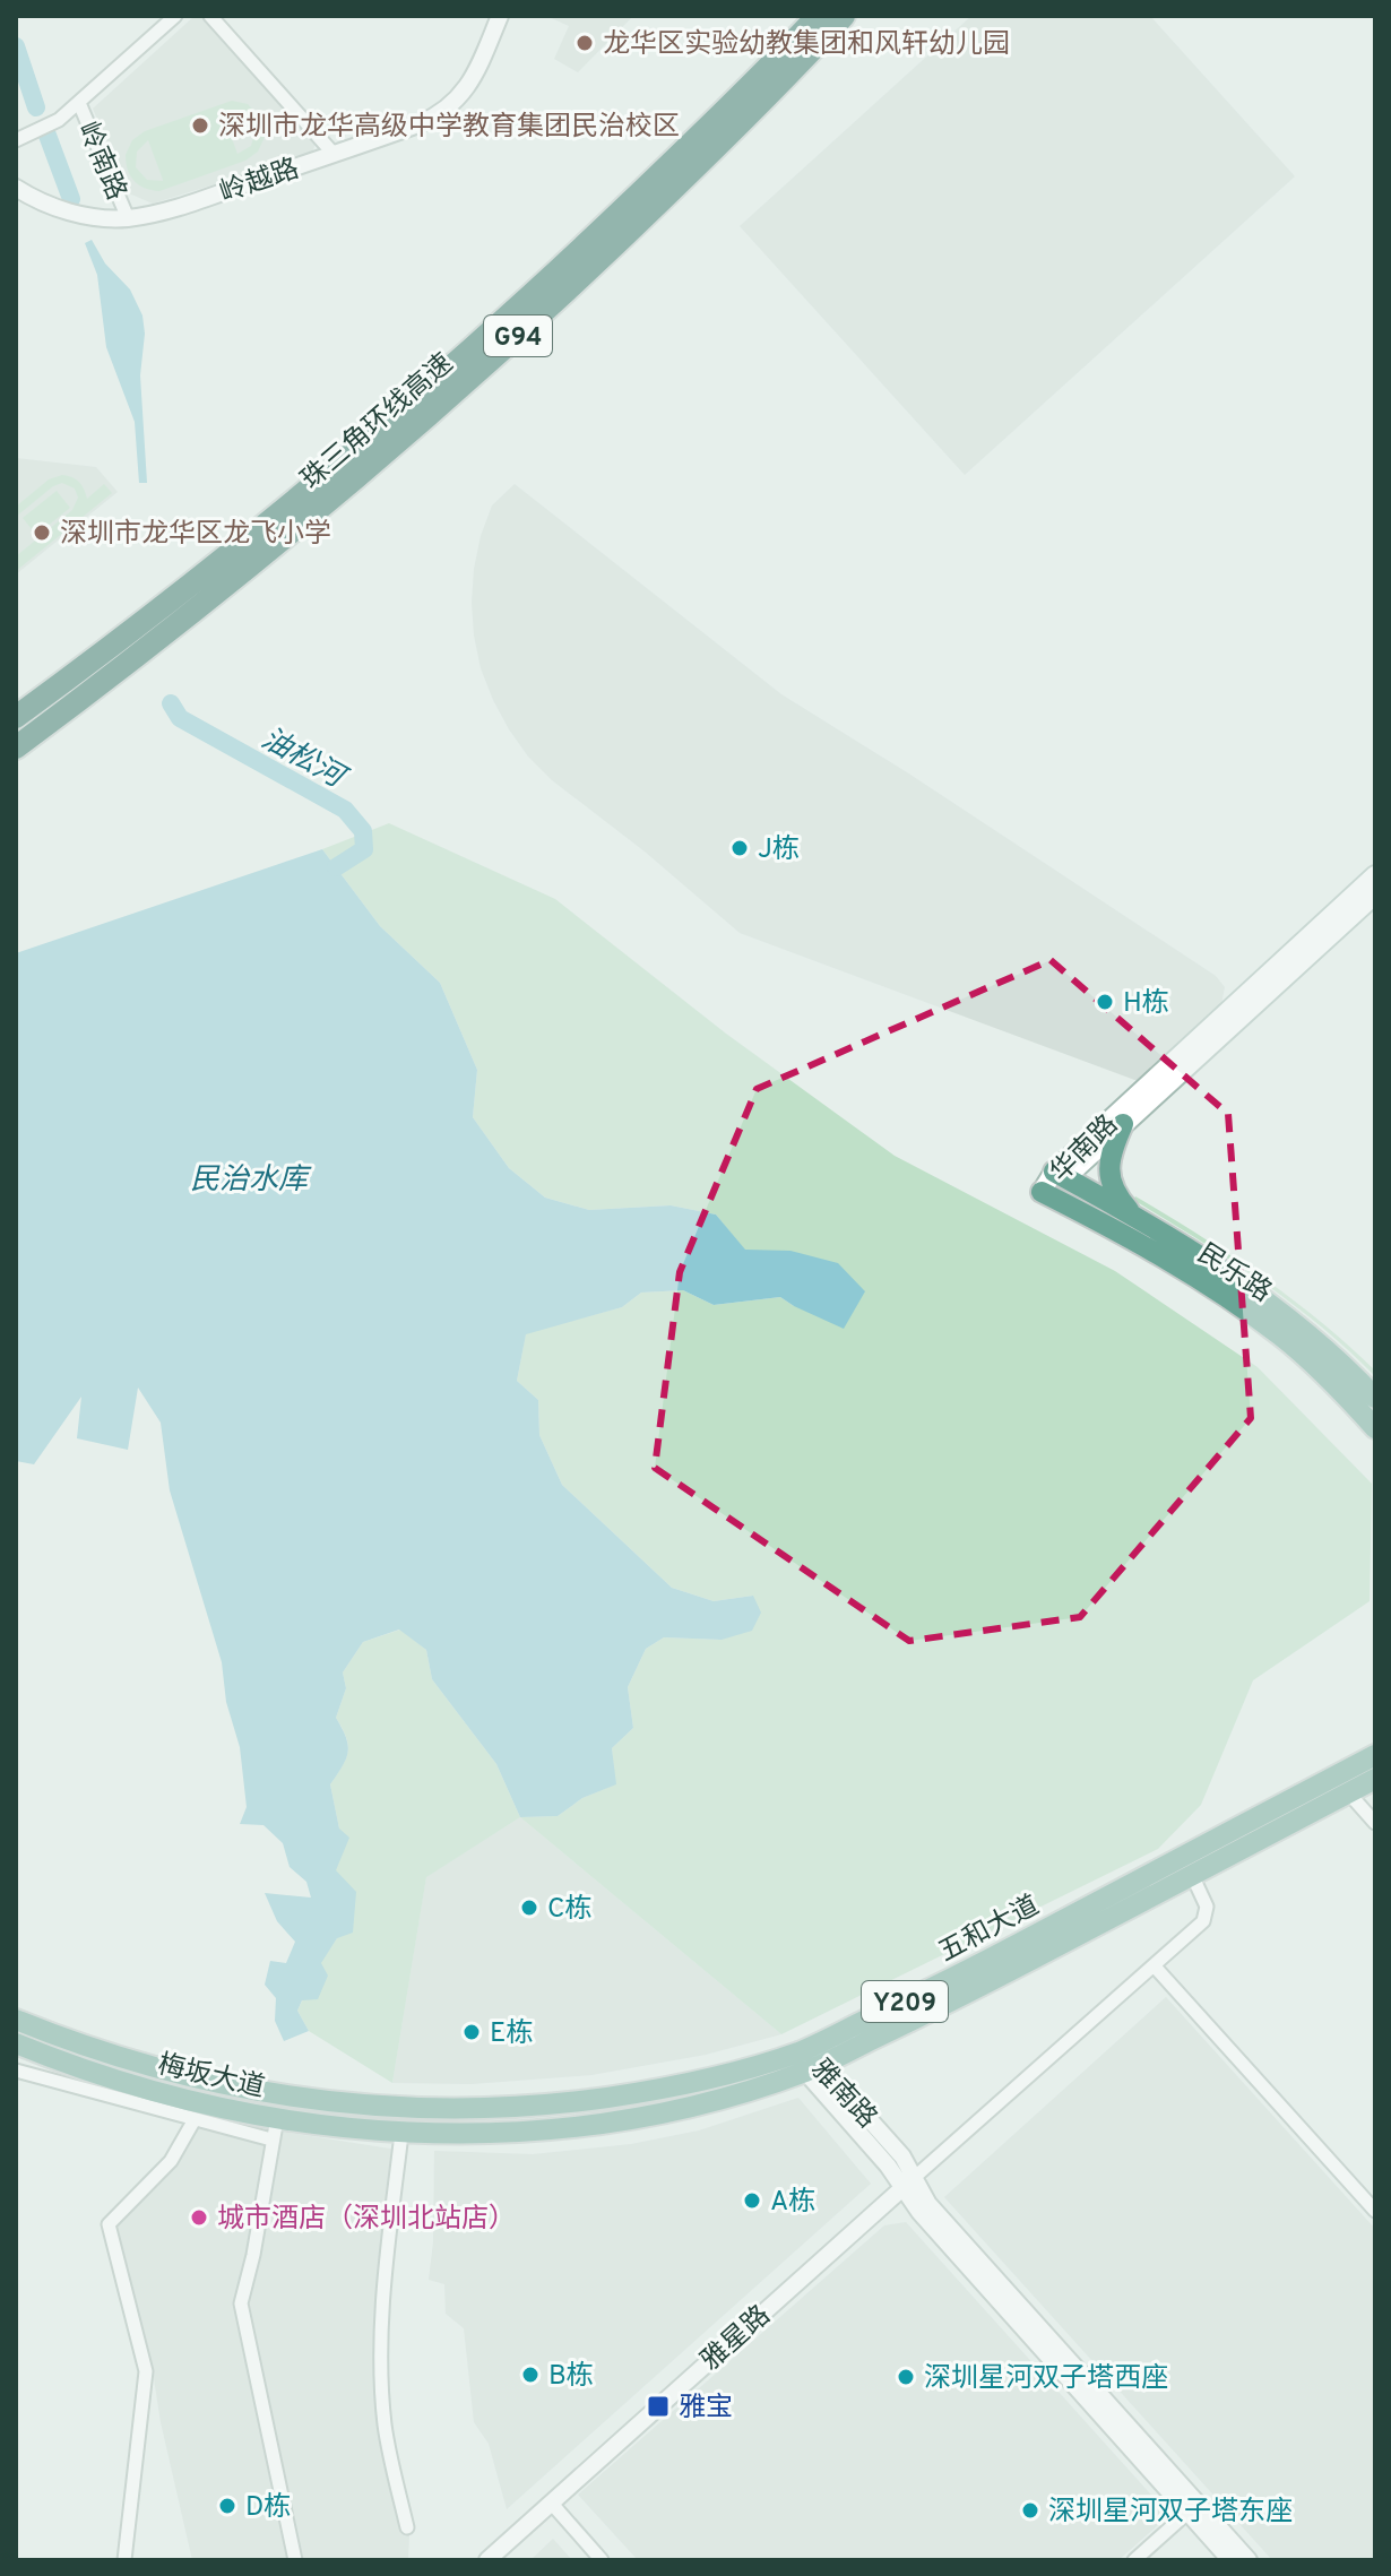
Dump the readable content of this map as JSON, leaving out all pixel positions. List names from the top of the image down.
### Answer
{
  "streets": {
    "highway": ["G94", "珠三角环线高速"],
    "main road": [
      "华南路",
      "民乐路",
      "五和大道",
      "Y209",
      "梅坂大道"
    ],
    "street": [
      "岭南路",
      "岭越路",
      "雅南路",
      "雅星路"
    ]
  },
  "crossings": [
    ["岭南路", "岭越路"],
    ["华南路", "民乐路"],
    ["五和大道", "梅坂大道"],
    ["五和大道", "雅南路"],
    ["雅南路", "雅星路"]
  ],
  "water": ["油松河", "民治水库"],
  "places": {
    "other": [
      "龙华区实验幼教集团和风轩幼儿园",
      "深圳市龙华高级中学教育集团民治校区",
      "深圳市龙华区龙飞小学",
      "J栋",
      "H栋",
      "C栋",
      "E栋",
      "A栋",
      "城市酒店（深圳北站店）",
      "B栋",
      "深圳星河双子塔西座",
      "D栋",
      "深圳星河双子塔东座"
    ],
    "transit": ["雅宝"]
  }
}
